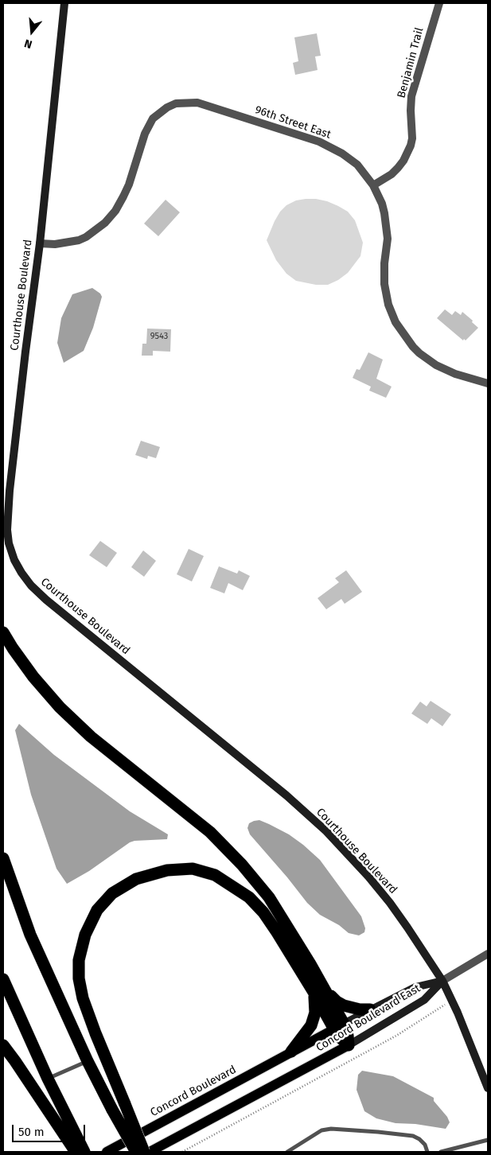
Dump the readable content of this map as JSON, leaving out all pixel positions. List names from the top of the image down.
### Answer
{
  "streets": {
    "main road": ["Concord Boulevard East", "Concord Boulevard"],
    "street": ["Benjamin Trail", "96th Street East", "Courthouse Boulevard"]
  },
  "crossings": [
    ["Benjamin Trail", "96th Street East"],
    ["96th Street East", "Courthouse Boulevard"],
    ["Courthouse Boulevard", "Concord Boulevard East"],
    ["Concord Boulevard East", "Concord Boulevard"]
  ],
  "house_numbers": ["9543"],
  "scale_bar": "50 m",
  "north": "bottom"
}
